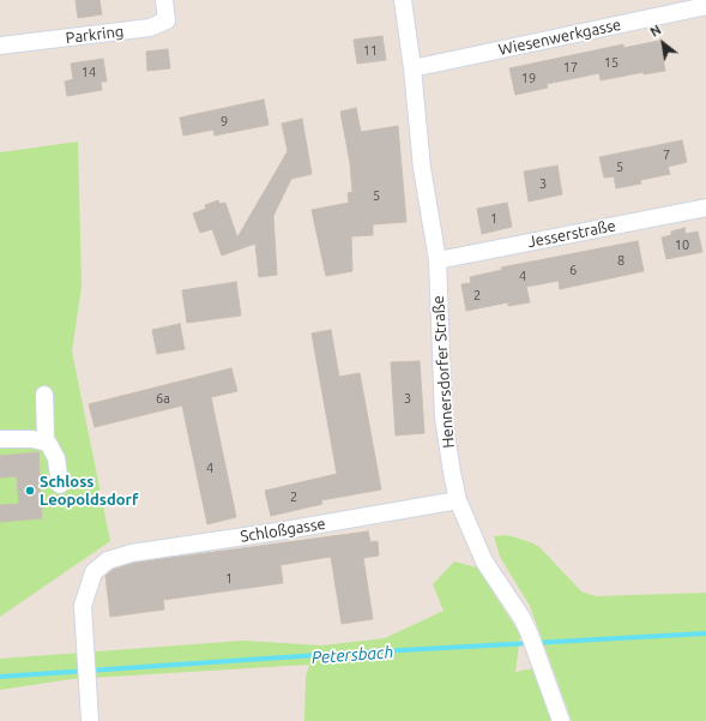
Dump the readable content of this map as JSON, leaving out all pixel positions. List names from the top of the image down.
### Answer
{
  "streets": {
    "street": [
      "Parkring",
      "Wiesenwerkgasse",
      "Jesserstraße",
      "Hennersdorfer Straße",
      "Schloßgasse"
    ]
  },
  "crossings": [
    ["Wiesenwerkgasse", "Hennersdorfer Straße"],
    ["Jesserstraße", "Hennersdorfer Straße"],
    ["Hennersdorfer Straße", "Schloßgasse"]
  ],
  "water": ["Petersbach"],
  "places": ["Schloss Leopoldsdorf"],
  "house_numbers": [
    "11",
    "15",
    "17",
    "14",
    "19",
    "9",
    "7",
    "5",
    "3",
    "5",
    "1",
    "10",
    "8",
    "6",
    "4",
    "2",
    "6a",
    "3",
    "4",
    "2",
    "1"
  ],
  "north": "top left"
}
